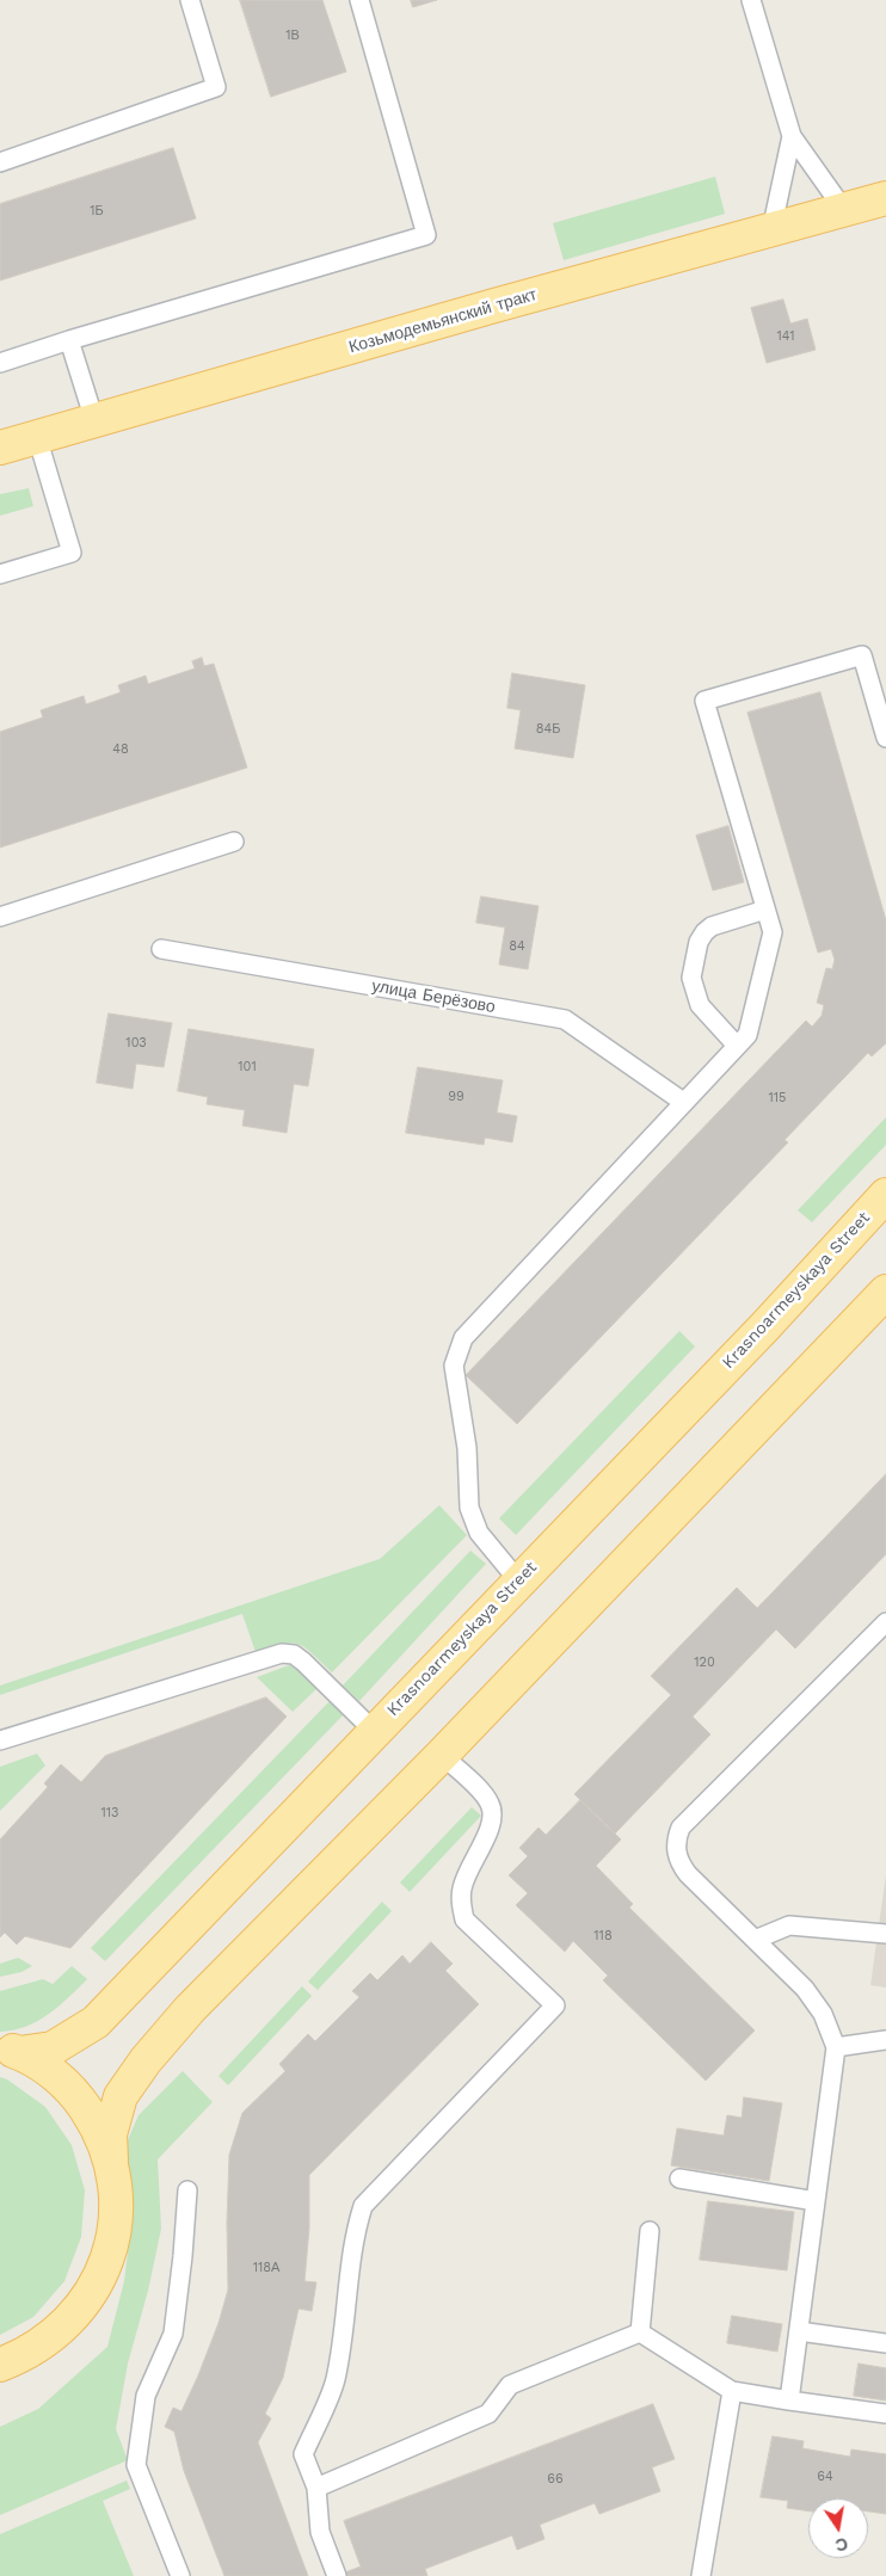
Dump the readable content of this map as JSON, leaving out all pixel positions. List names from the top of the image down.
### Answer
{
  "streets": {
    "main road": ["Козьмодемьянский тракт", "Krasnoarmeyskaya Street"],
    "lane": ["улица Берёзово"]
  },
  "house_numbers": [
    "1В",
    "1Б",
    "141",
    "84Б",
    "48",
    "84",
    "103",
    "101",
    "99",
    "115",
    "120",
    "113",
    "118",
    "118А",
    "64",
    "66"
  ],
  "north": "bottom"
}
